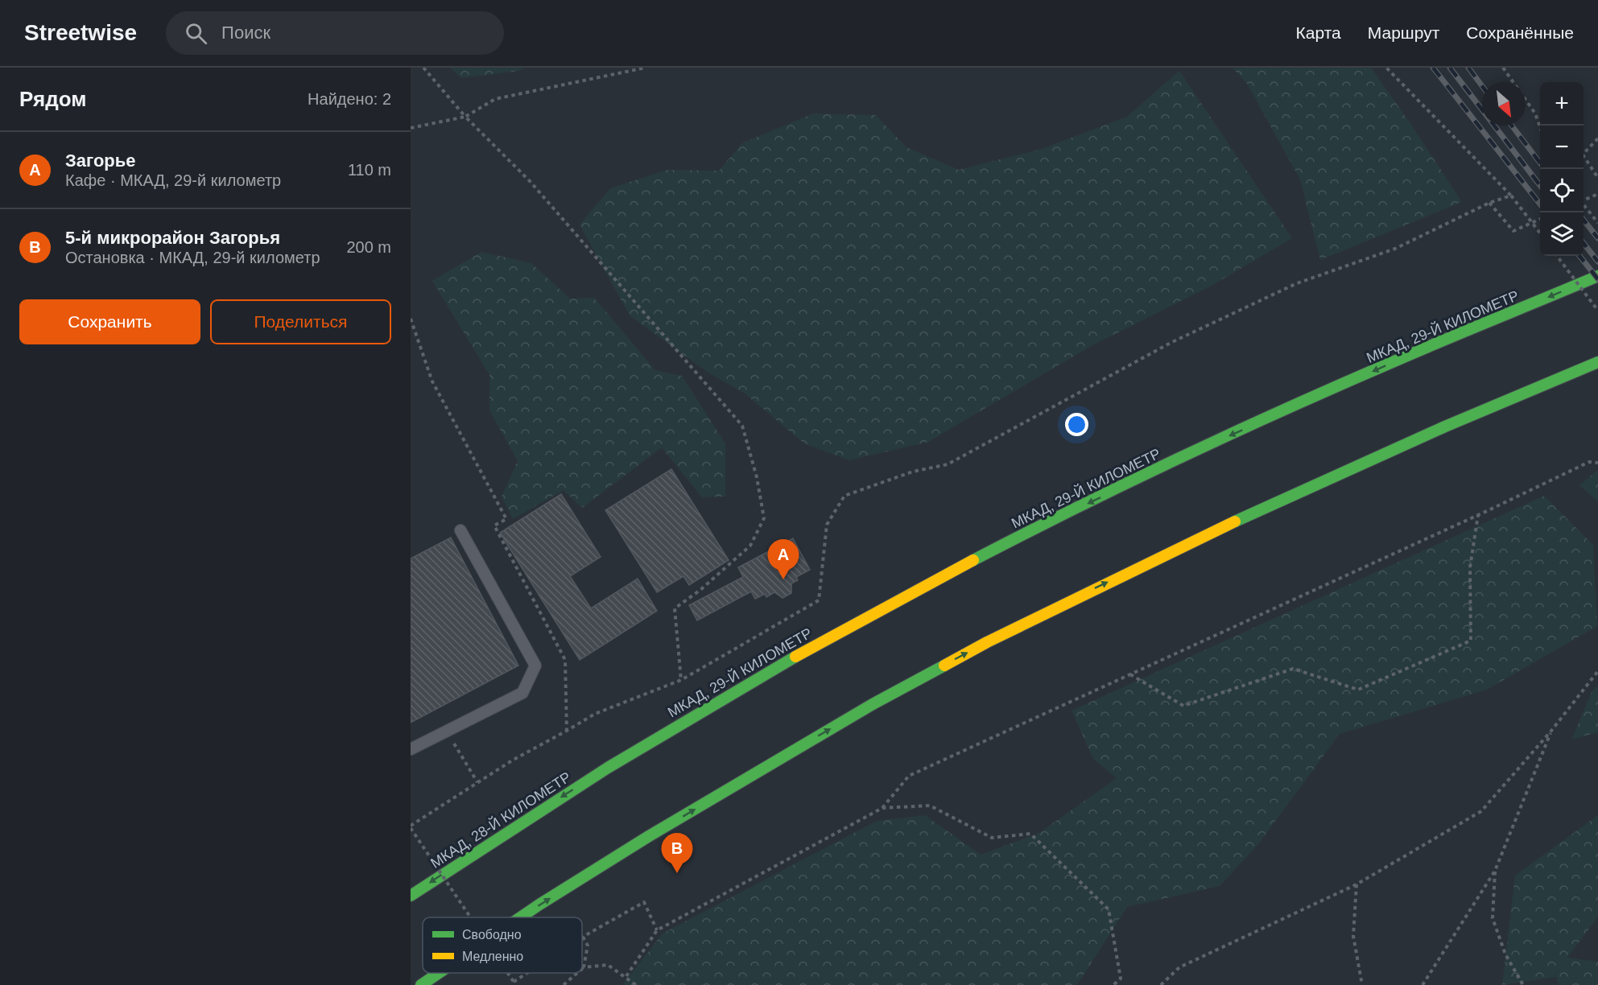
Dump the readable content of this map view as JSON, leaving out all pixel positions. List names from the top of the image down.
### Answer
{
  "streets": {
    "highway": ["МКАД, 29-Й КИЛОМЕТР", "МКАД, 28-Й КИЛОМЕТР"]
  },
  "crossings": [
    ["МКАД, 29-Й КИЛОМЕТР", "МКАД, 28-Й КИЛОМЕТР"]
  ],
  "legend": ["Свободно", "Медленно"],
  "north": "bottom right",
  "page": {
    "header": "Streetwise",
    "search": "Поиск",
    "nav": ["Карта", "Маршрут", "Сохранённые"],
    "heading": ["Рядом", "Найдено: 2"],
    "map_buttons": ["+", "−"],
    "list": [
      {
        "mark": "A",
        "name": "Загорье",
        "note": "Кафе · МКАД, 29-й километр",
        "value": "110 m"
      },
      {
        "mark": "B",
        "name": "5-й микрорайон Загорья",
        "note": "Остановка · МКАД, 29-й километр",
        "value": "200 m"
      }
    ],
    "buttons": ["Сохранить", "Поделиться"],
    "pins": ["A", "B"]
  }
}
